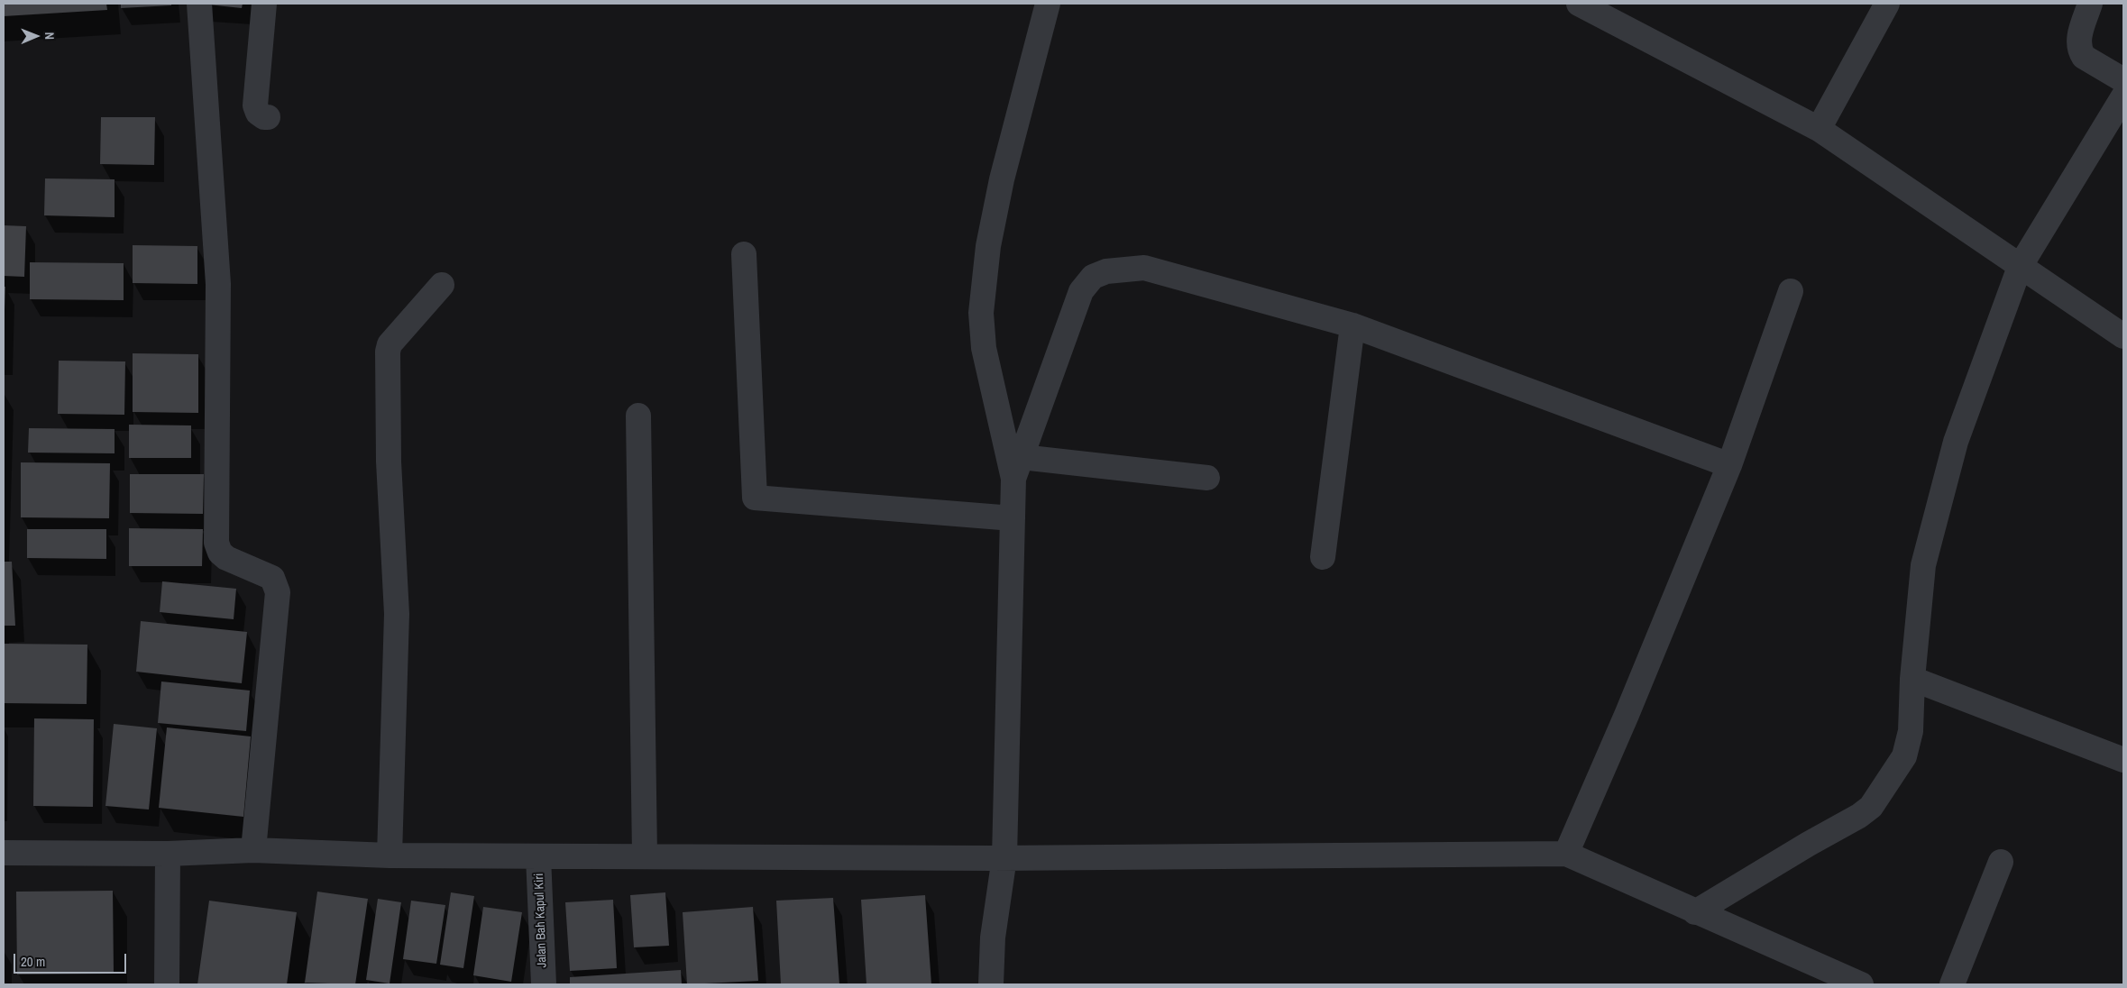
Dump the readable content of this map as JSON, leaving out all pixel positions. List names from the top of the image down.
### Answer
{
  "streets": {
    "street": ["Jalan Bah Kapul Kiri"]
  },
  "scale_bar": "20 m",
  "north": "right"
}
